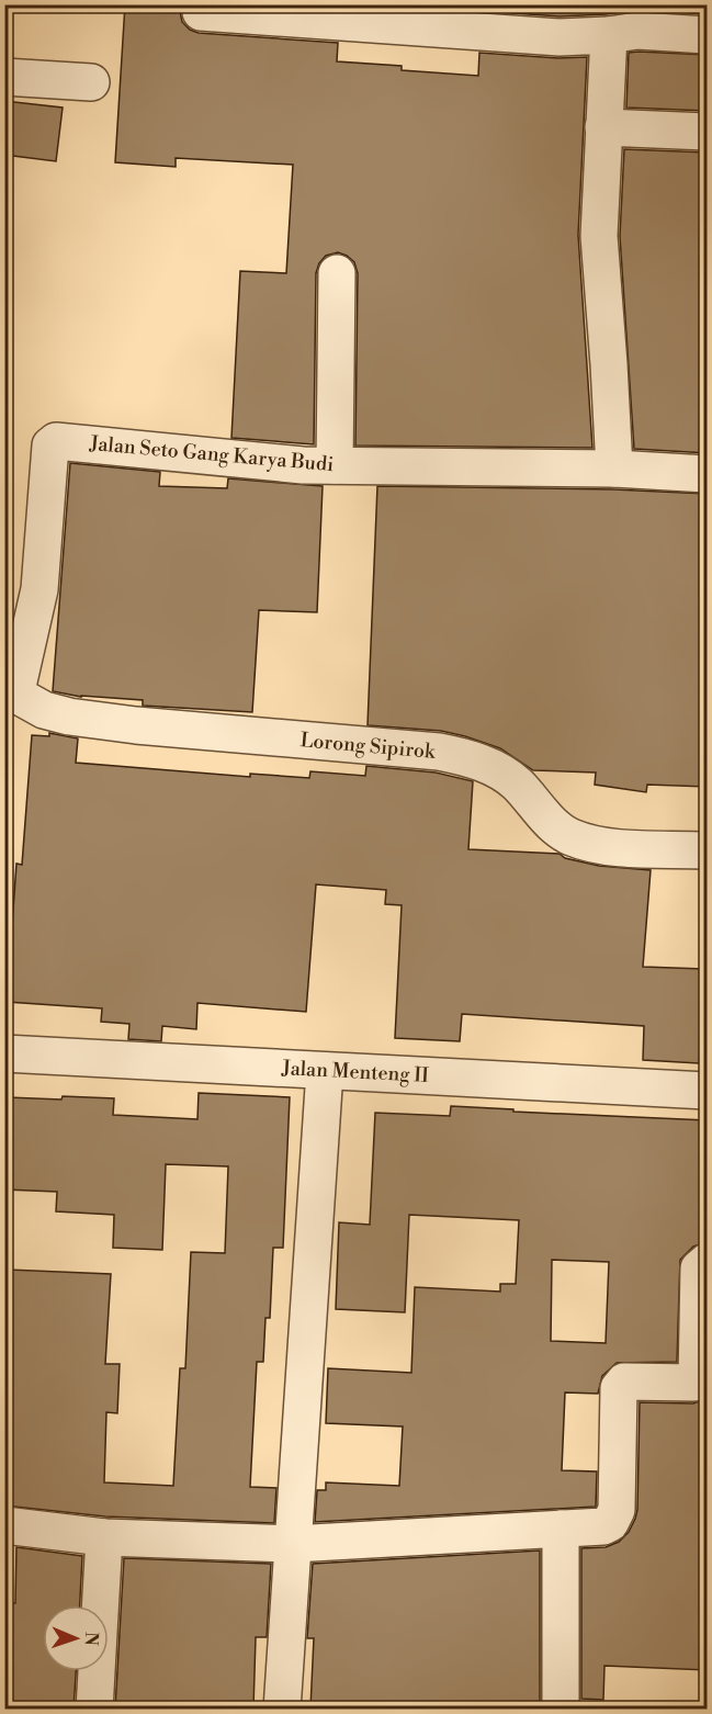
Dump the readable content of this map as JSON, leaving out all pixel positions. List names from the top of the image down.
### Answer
{
  "streets": {
    "street": ["Jalan Seto Gang Karya Budi", "Lorong Sipirok", "Jalan Menteng II"]
  },
  "crossings": [
    ["Jalan Seto Gang Karya Budi", "Lorong Sipirok"]
  ],
  "north": "right"
}
